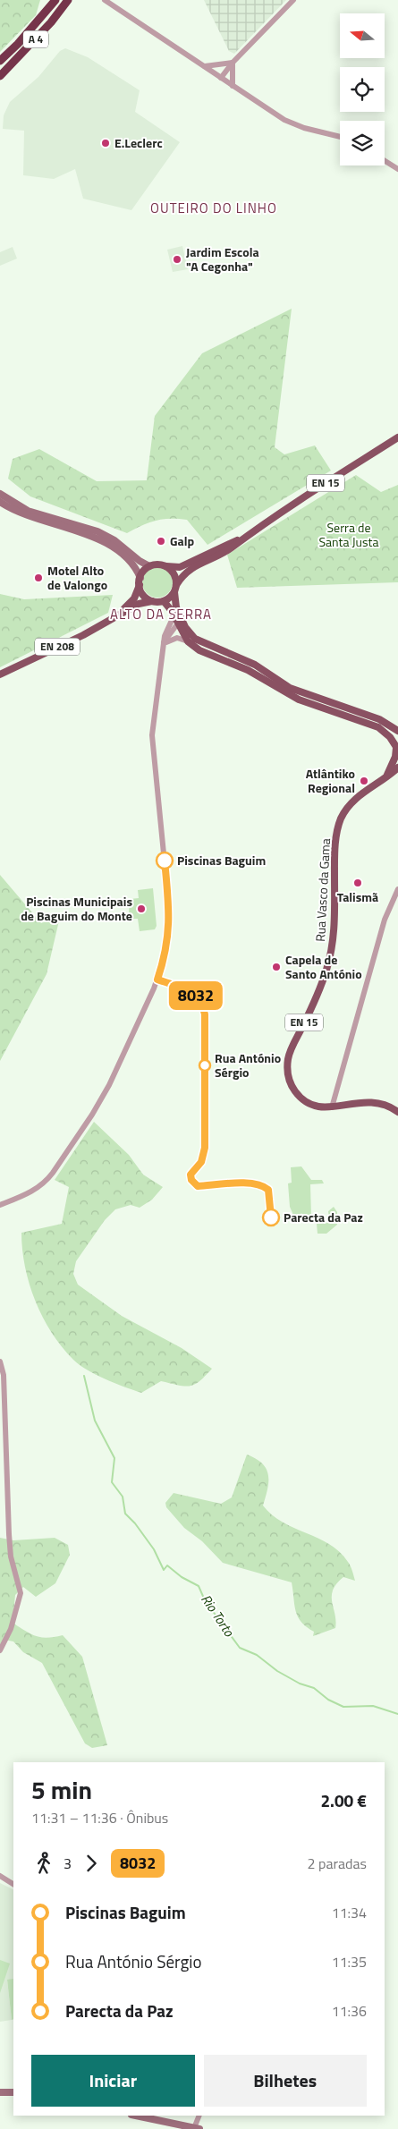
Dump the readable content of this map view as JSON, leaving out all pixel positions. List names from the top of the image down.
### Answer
{
  "streets": {
    "highway": ["A 4"],
    "main road": ["EN 15", "EN 208", "Rua Vasco da Gama"]
  },
  "crossings": [
    ["EN 15", "EN 208"]
  ],
  "districts": ["OUTEIRO DO LINHO", "ALTO DA SERRA"],
  "water": ["Rio Torto"],
  "parks": ["Serra de Santa Justa"],
  "places": [
    "E.Leclerc",
    "Jardim Escola \"A Cegonha\"",
    "Galp",
    "Motel Alto de Valongo",
    "Atlântiko Regional",
    "Piscinas Baguim",
    "Talismã",
    "Piscinas Municipais de Baguim do Monte",
    "Capela de Santo António",
    "Rua António Sérgio",
    "Parecta da Paz"
  ],
  "lines": ["bus line 8032"],
  "north": "left",
  "page": {
    "on_map": "8032",
    "heading": ["5 min", "11:31 – 11:36 · Ônibus", "2.00 €"],
    "legs": ["3", "8032", "2 paradas"],
    "list": [
      {
        "name": "Piscinas Baguim",
        "value": "11:34"
      },
      {
        "name": "Rua António Sérgio",
        "value": "11:35"
      },
      {
        "name": "Parecta da Paz",
        "value": "11:36"
      }
    ],
    "buttons": ["Iniciar", "Bilhetes"]
  }
}
